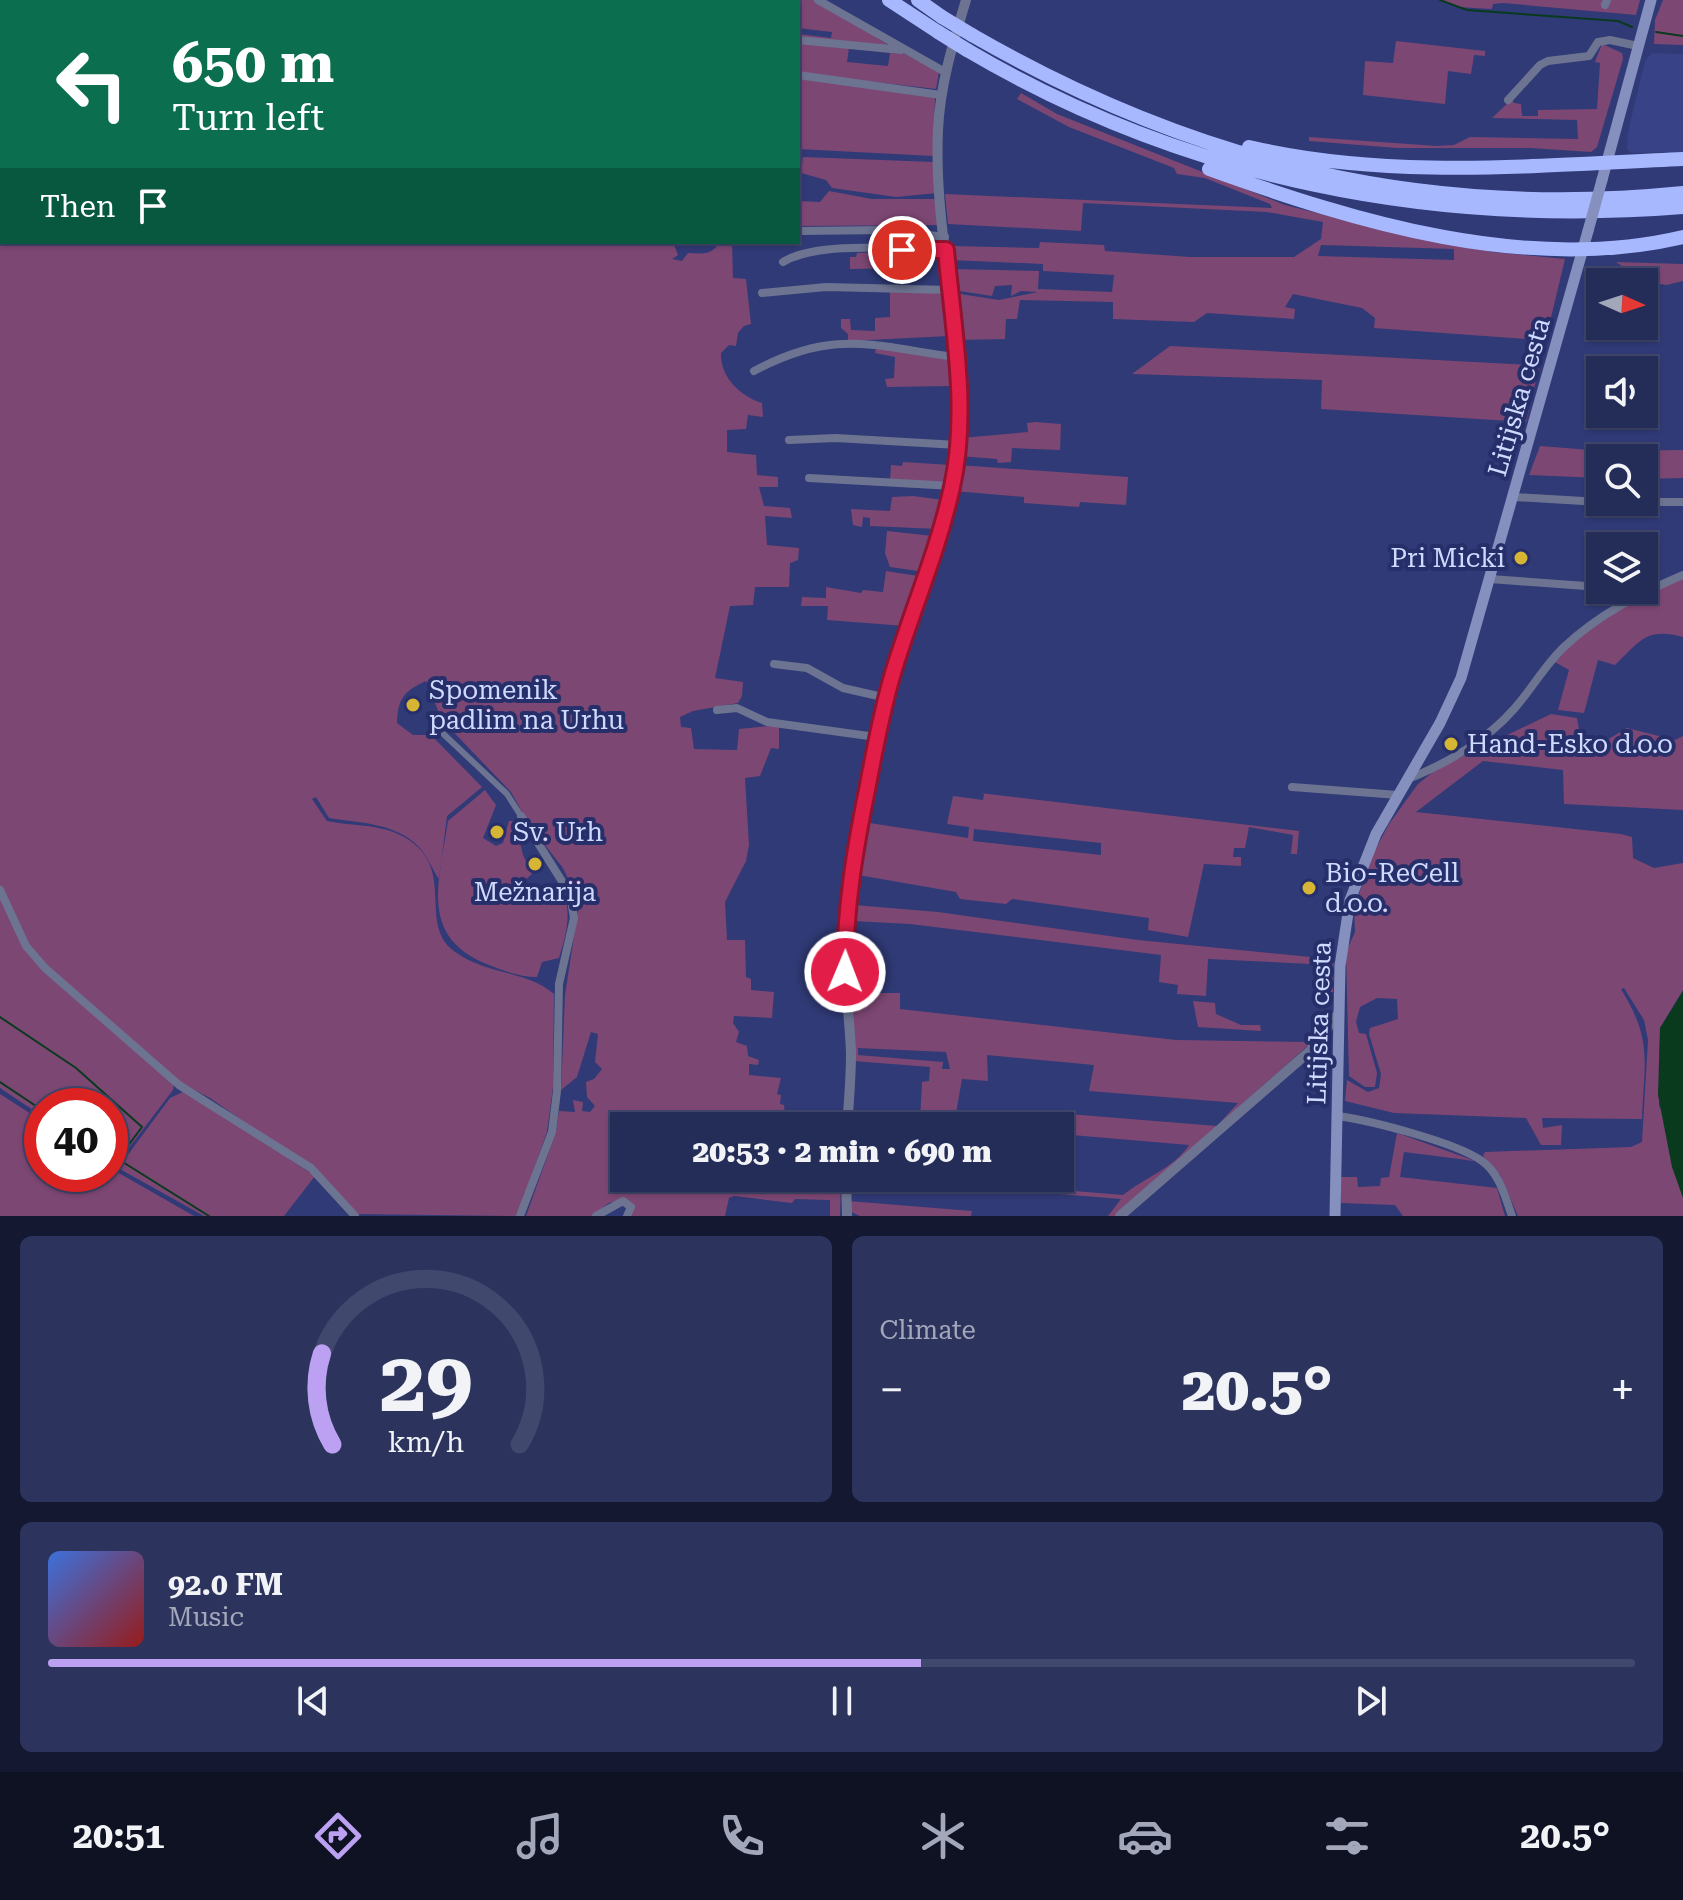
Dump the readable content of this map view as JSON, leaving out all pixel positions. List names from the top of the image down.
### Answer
{
  "streets": {
    "main road": ["Litijska cesta"]
  },
  "places": [
    "Pri Micki",
    "Spomenik padlim na Urhu",
    "Hand-Esko d.o.o",
    "Sv. Urh",
    "Mežnarija",
    "Bio-ReCell d.o.o."
  ],
  "north": "right",
  "page": {
    "turn": ["650 m", "Turn left"],
    "then": "Then",
    "limit": "40",
    "trip": "20:53 · 2 min · 690 m",
    "tile": "Climate",
    "heat": ["−", "20.5°", "+"],
    "song": ["92.0 FM", "Music"],
    "tabs": ["20:51", "20.5°"],
    "gauge": ["29", "km/h"]
  }
}
